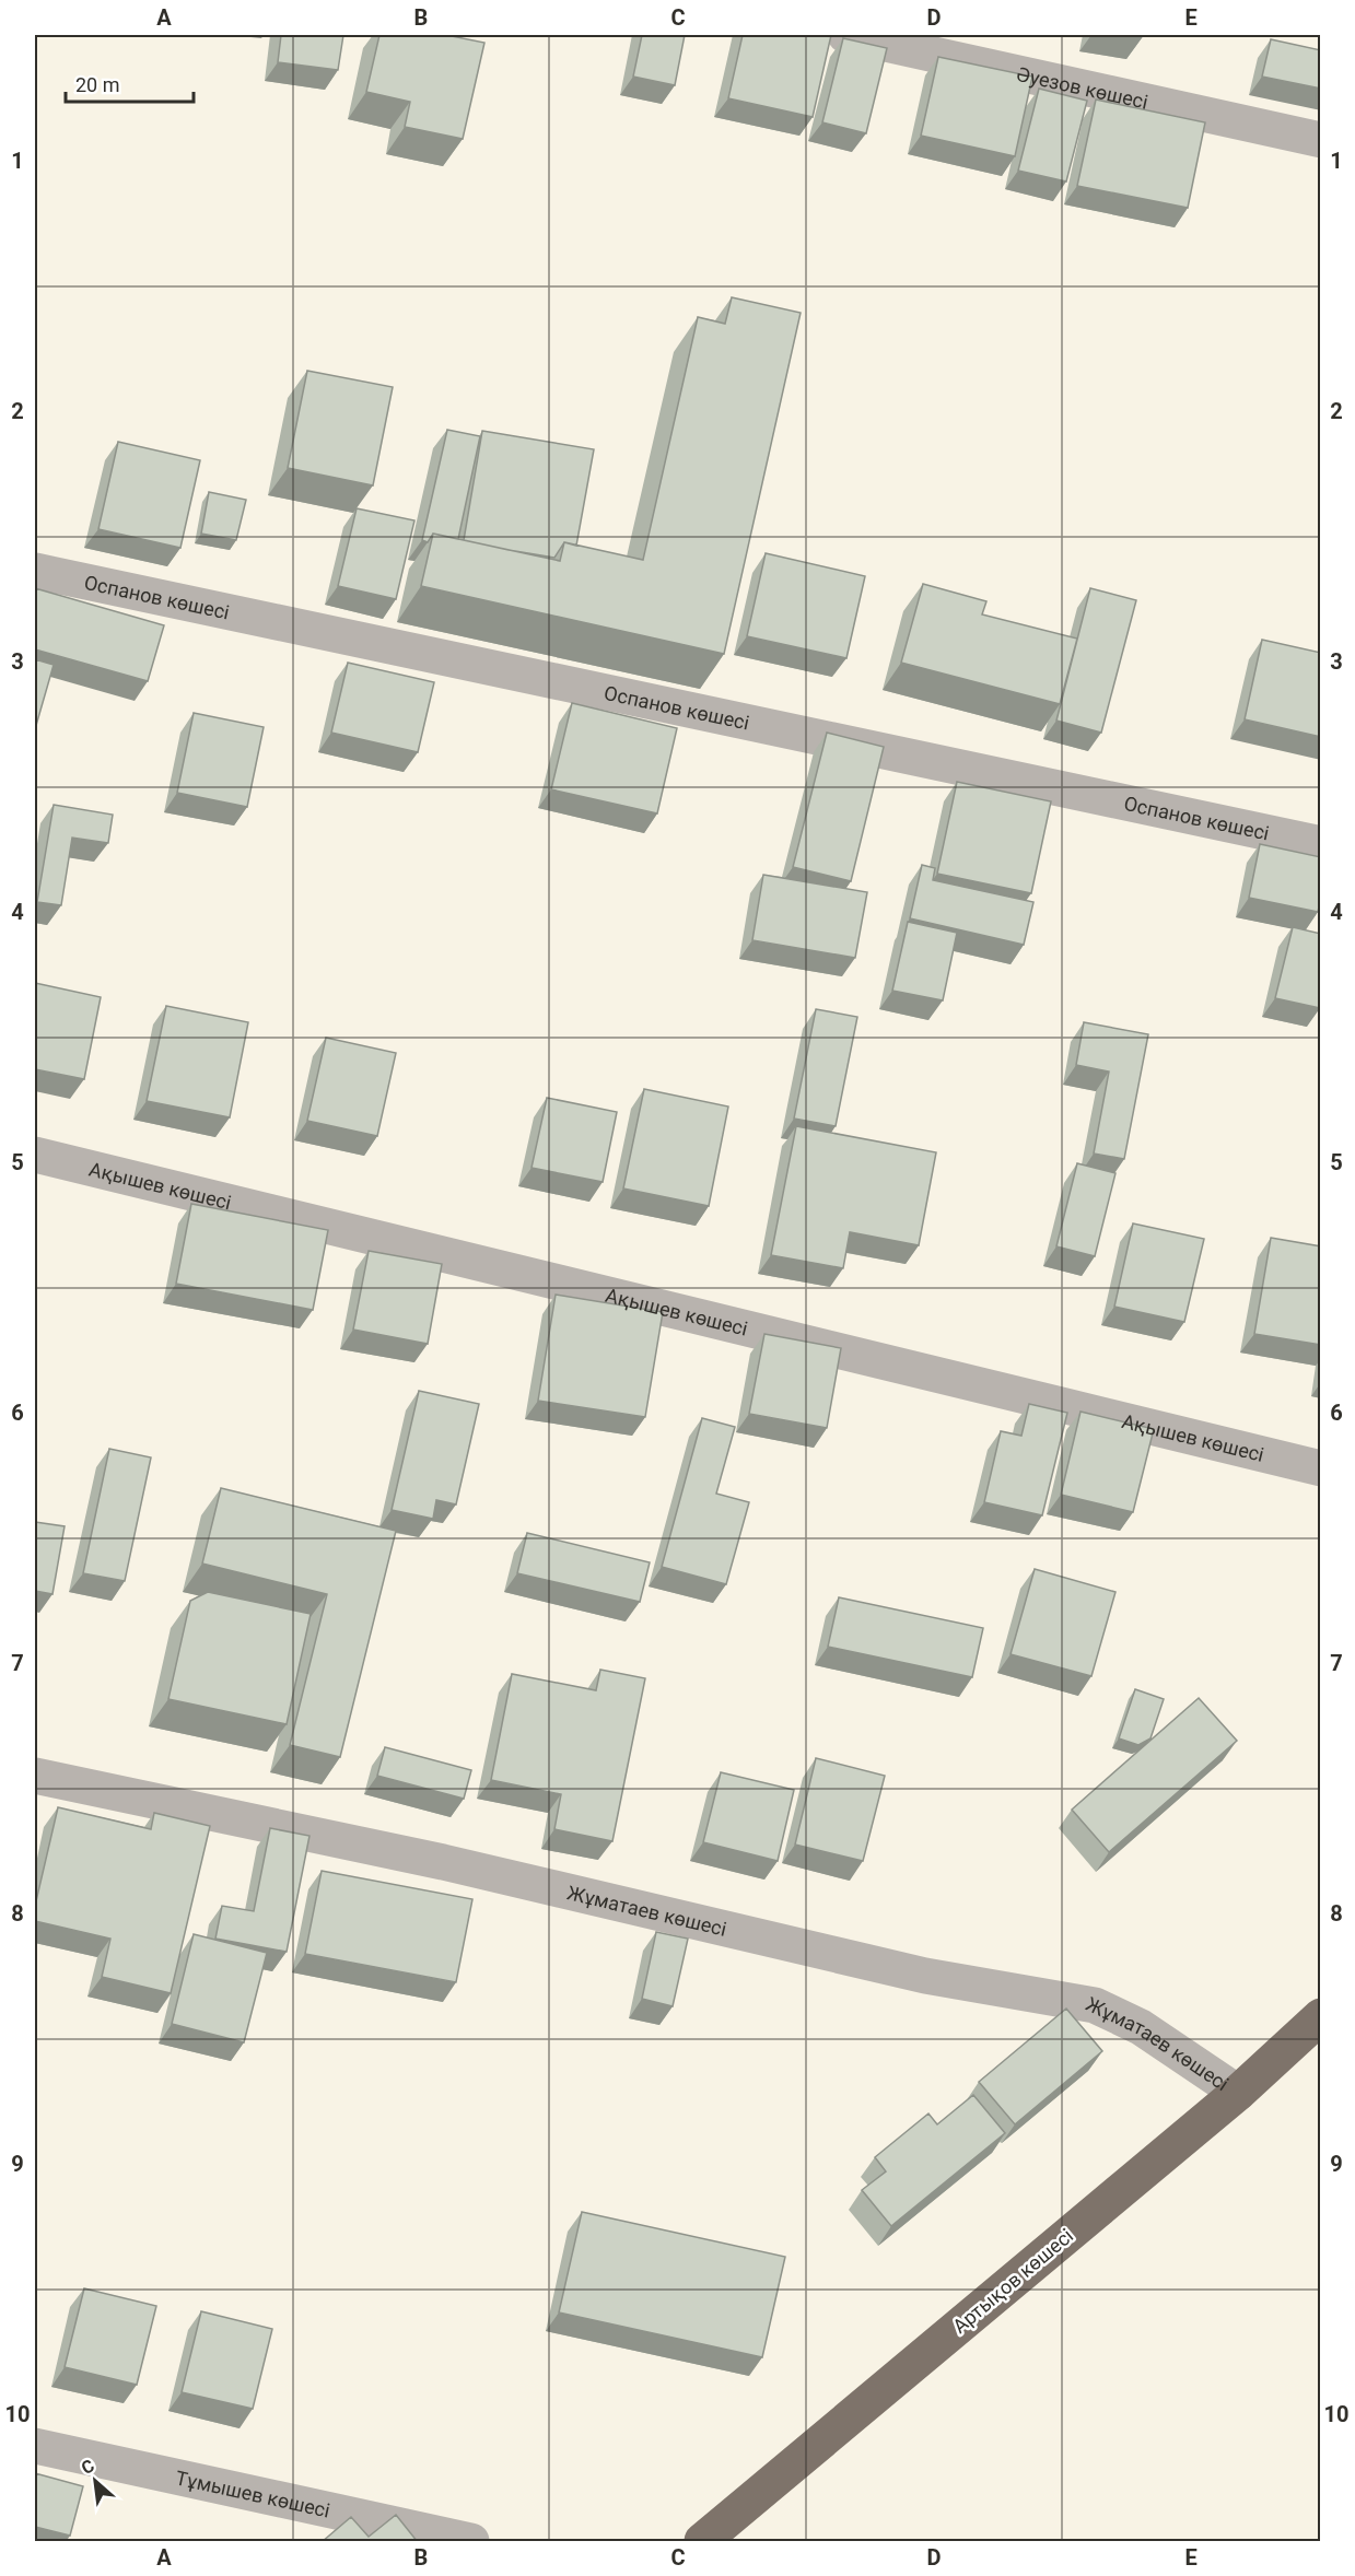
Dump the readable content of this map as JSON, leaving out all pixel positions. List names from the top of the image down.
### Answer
{
  "streets": {
    "highway": ["Артықов көшесі"],
    "street": [
      "Әуезов көшесі",
      "Оспанов көшесі",
      "Ақышев көшесі",
      "Жұматаев көшесі",
      "Тұмышев көшесі"
    ]
  },
  "crossings": [
    ["Жұматаев көшесі", "Артықов көшесі"]
  ],
  "scale_bar": "20 m",
  "north": "top left",
  "grid": {
    "columns": [
      "A",
      "B",
      "C",
      "D",
      "E"
    ],
    "rows": [
      "1",
      "2",
      "3",
      "4",
      "5",
      "6",
      "7",
      "8",
      "9",
      "10"
    ]
  }
}
